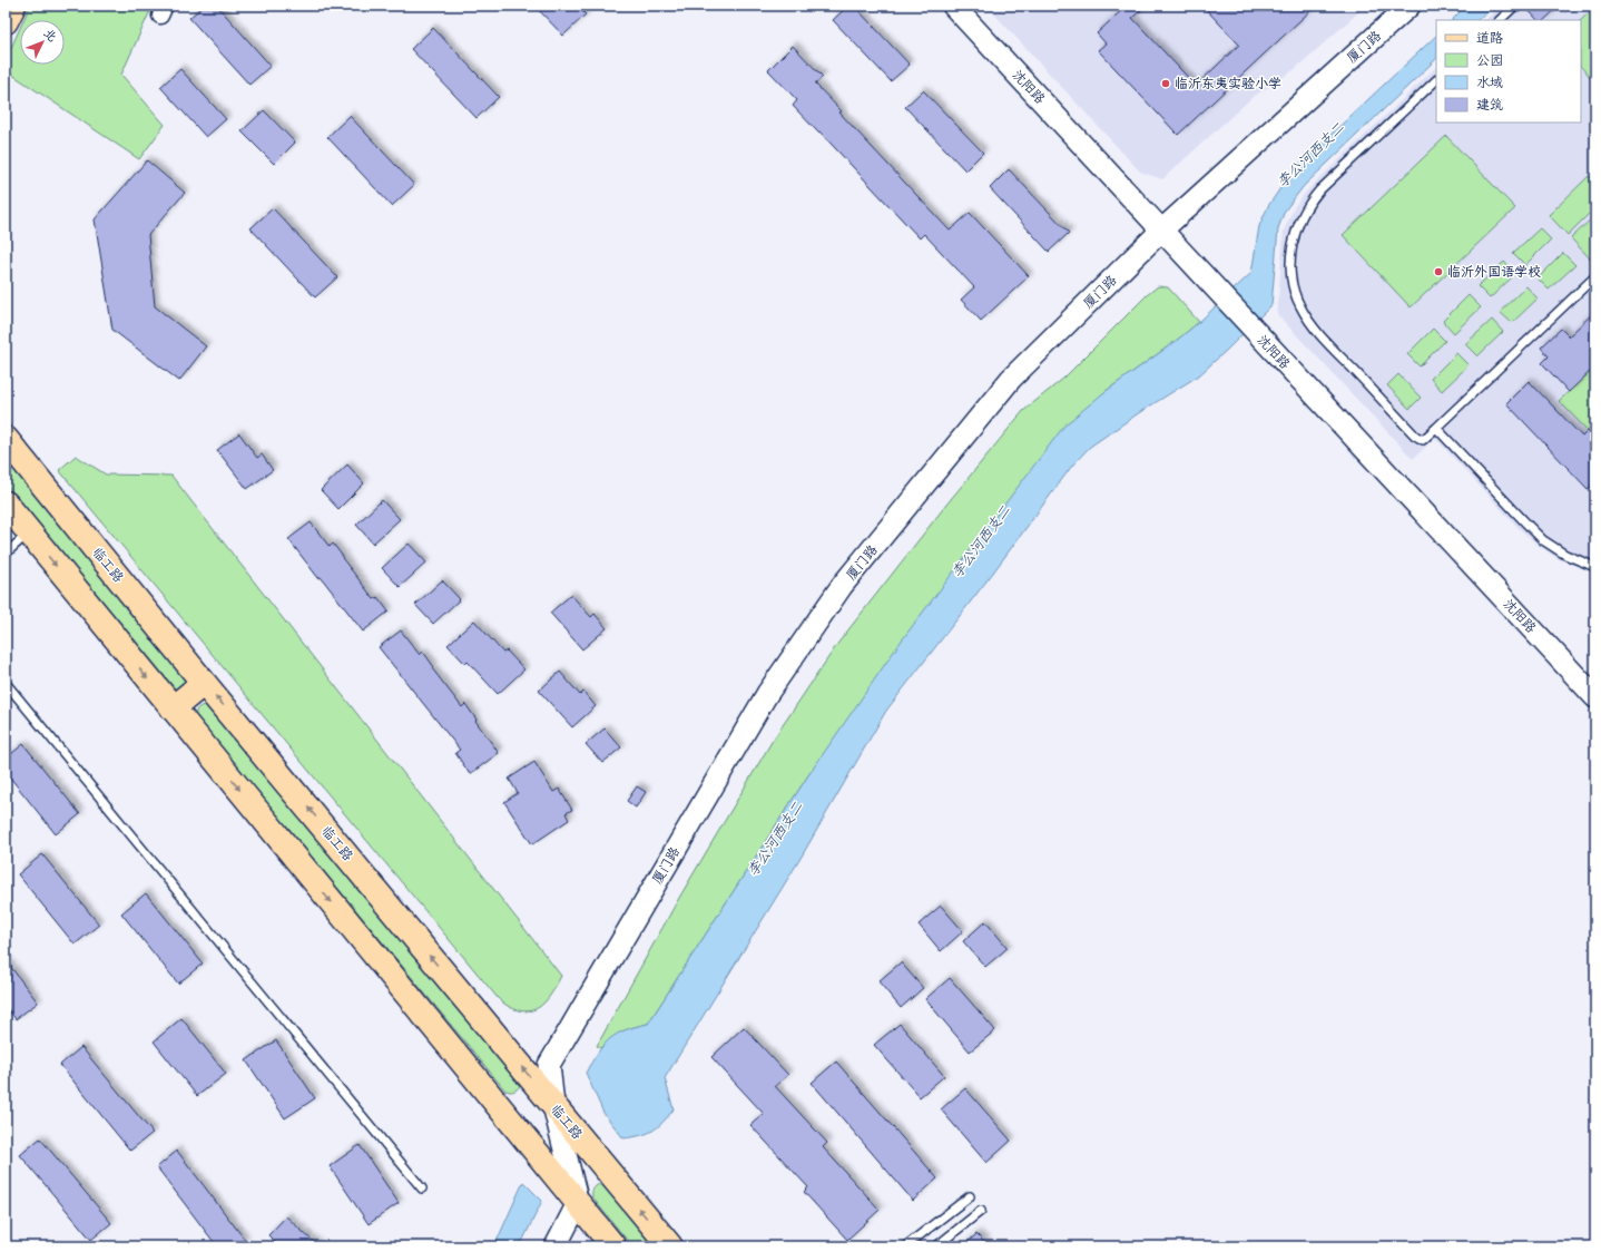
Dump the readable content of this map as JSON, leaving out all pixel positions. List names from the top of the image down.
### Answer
{
  "streets": {
    "main road": ["临工路"],
    "street": ["厦门路", "沈阳路"]
  },
  "crossings": [
    ["厦门路", "沈阳路"],
    ["厦门路", "临工路"]
  ],
  "water": ["李公河西支二"],
  "places": ["临沂东夷实验小学", "临沂外国语学校"],
  "legend": [
    "道路",
    "公园",
    "水域",
    "建筑"
  ],
  "north": "top right"
}
